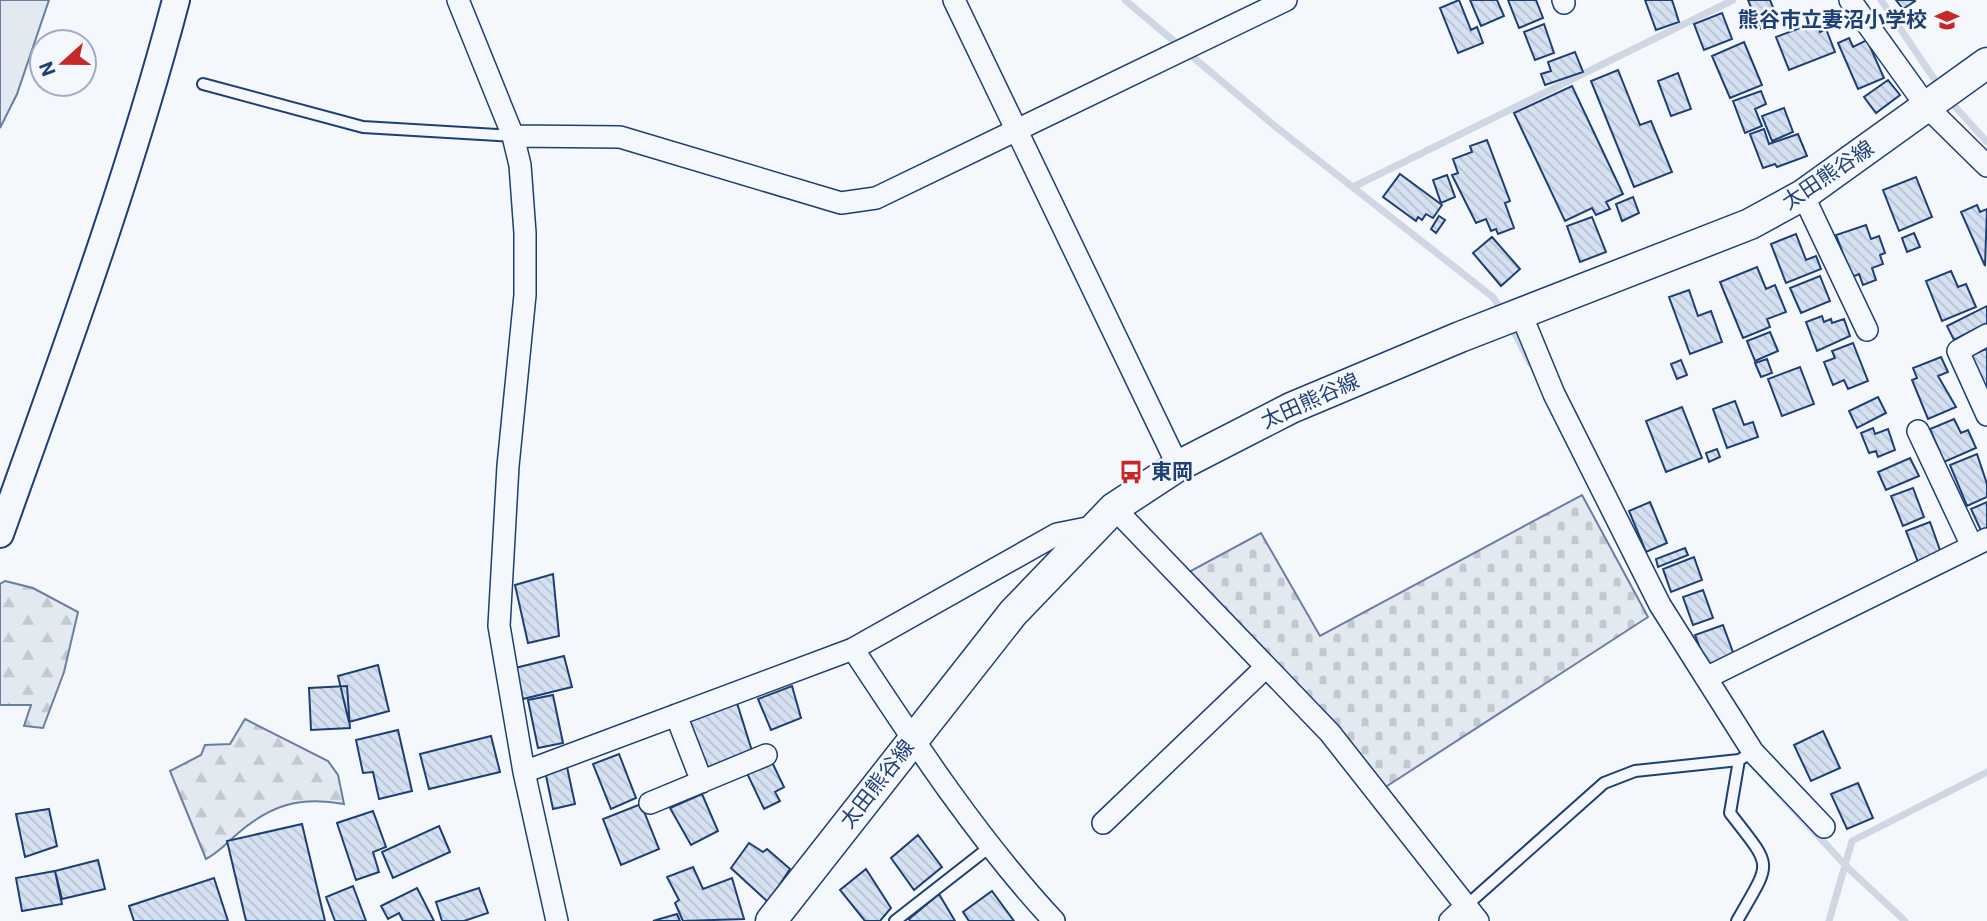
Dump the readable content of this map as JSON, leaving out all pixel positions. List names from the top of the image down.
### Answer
{
  "streets": {
    "main road": ["太田熊谷線"]
  },
  "places": {
    "school or university": ["熊谷市立妻沼小学校"],
    "bus stop": ["東岡"]
  },
  "north": "left"
}
